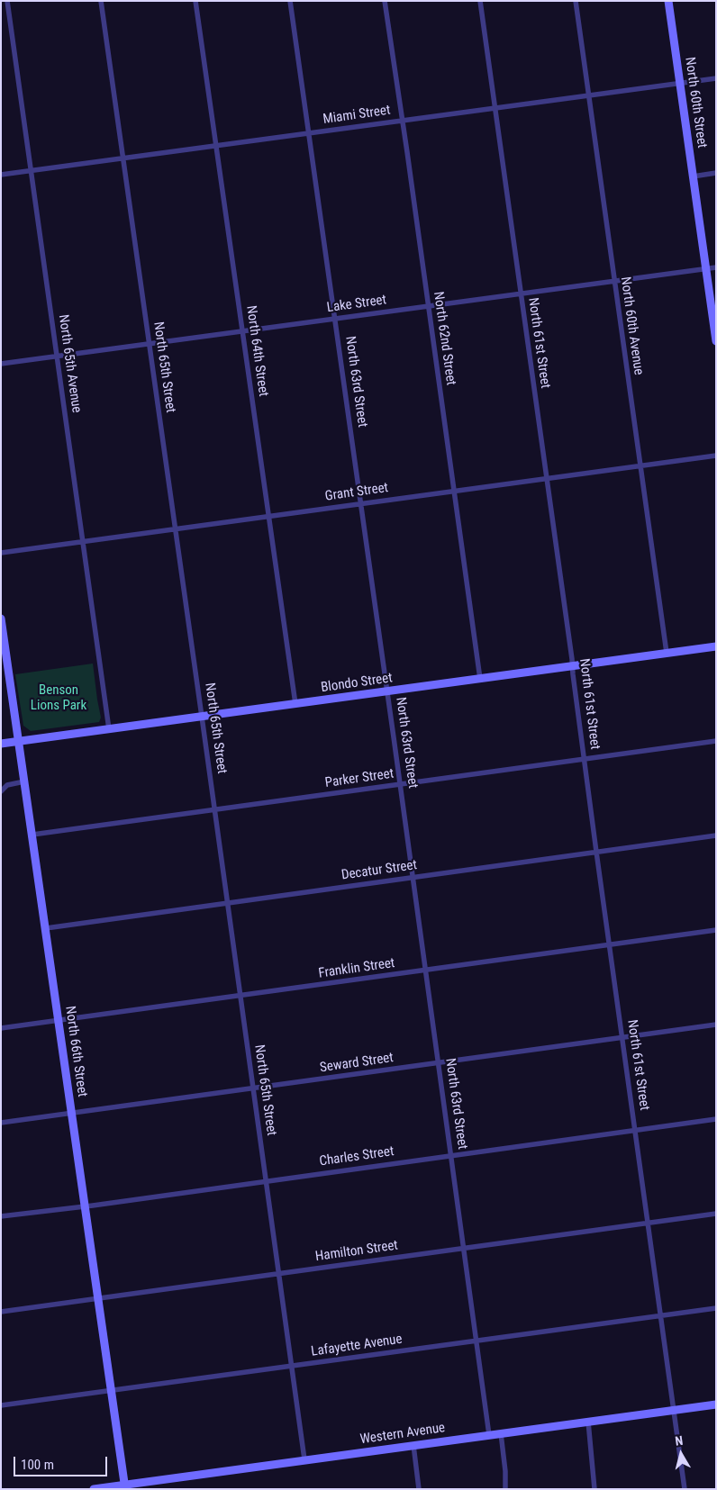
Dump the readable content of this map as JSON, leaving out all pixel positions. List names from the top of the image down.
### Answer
{
  "streets": {
    "street": [
      "North 60th Street",
      "Miami Street",
      "Lake Street",
      "North 60th Avenue",
      "North 62nd Street",
      "North 61st Street",
      "North 64th Street",
      "North 65th Avenue",
      "North 65th Street",
      "North 63rd Street",
      "Grant Street",
      "Blondo Street",
      "Parker Street",
      "Decatur Street",
      "Franklin Street",
      "North 66th Street",
      "Seward Street",
      "Charles Street",
      "Hamilton Street",
      "Lafayette Avenue",
      "Western Avenue"
    ]
  },
  "crossings": [
    ["North 60th Street", "Miami Street"],
    ["North 60th Street", "Lake Street"],
    ["Miami Street", "North 60th Avenue"],
    ["Miami Street", "North 62nd Street"],
    ["Miami Street", "North 61st Street"],
    ["Miami Street", "North 64th Street"],
    ["Miami Street", "North 65th Avenue"],
    ["Miami Street", "North 65th Street"],
    ["Miami Street", "North 63rd Street"],
    ["Lake Street", "North 60th Avenue"],
    ["Lake Street", "North 62nd Street"],
    ["Lake Street", "North 61st Street"],
    ["Lake Street", "North 64th Street"],
    ["Lake Street", "North 65th Avenue"],
    ["Lake Street", "North 65th Street"],
    ["Lake Street", "North 63rd Street"],
    ["North 60th Avenue", "Grant Street"],
    ["North 60th Avenue", "Blondo Street"],
    ["North 62nd Street", "Grant Street"],
    ["North 62nd Street", "Blondo Street"],
    ["North 61st Street", "Grant Street"],
    ["North 61st Street", "Blondo Street"],
    ["North 61st Street", "Parker Street"],
    ["North 61st Street", "Decatur Street"],
    ["North 61st Street", "Franklin Street"],
    ["North 61st Street", "Seward Street"],
    ["North 61st Street", "Charles Street"],
    ["North 61st Street", "Hamilton Street"],
    ["North 61st Street", "Lafayette Avenue"],
    ["North 61st Street", "Western Avenue"],
    ["North 64th Street", "Grant Street"],
    ["North 64th Street", "Blondo Street"],
    ["North 65th Avenue", "Grant Street"],
    ["North 65th Avenue", "Blondo Street"],
    ["North 65th Street", "Grant Street"],
    ["North 65th Street", "Blondo Street"],
    ["North 65th Street", "Parker Street"],
    ["North 65th Street", "Decatur Street"],
    ["North 65th Street", "Franklin Street"],
    ["North 65th Street", "Seward Street"],
    ["North 65th Street", "Charles Street"],
    ["North 65th Street", "Hamilton Street"],
    ["North 65th Street", "Lafayette Avenue"],
    ["North 65th Street", "Western Avenue"],
    ["North 63rd Street", "Grant Street"],
    ["North 63rd Street", "Blondo Street"],
    ["North 63rd Street", "Parker Street"],
    ["North 63rd Street", "Decatur Street"],
    ["North 63rd Street", "Franklin Street"],
    ["North 63rd Street", "Seward Street"],
    ["North 63rd Street", "Charles Street"],
    ["North 63rd Street", "Hamilton Street"],
    ["North 63rd Street", "Lafayette Avenue"],
    ["North 63rd Street", "Western Avenue"],
    ["Blondo Street", "North 66th Street"],
    ["Parker Street", "North 66th Street"],
    ["Decatur Street", "North 66th Street"],
    ["Franklin Street", "North 66th Street"],
    ["North 66th Street", "Seward Street"],
    ["North 66th Street", "Charles Street"],
    ["North 66th Street", "Hamilton Street"],
    ["North 66th Street", "Lafayette Avenue"],
    ["North 66th Street", "Western Avenue"]
  ],
  "parks": ["Benson Lions Park"],
  "scale_bar": "100 m",
  "north": "top"
}
